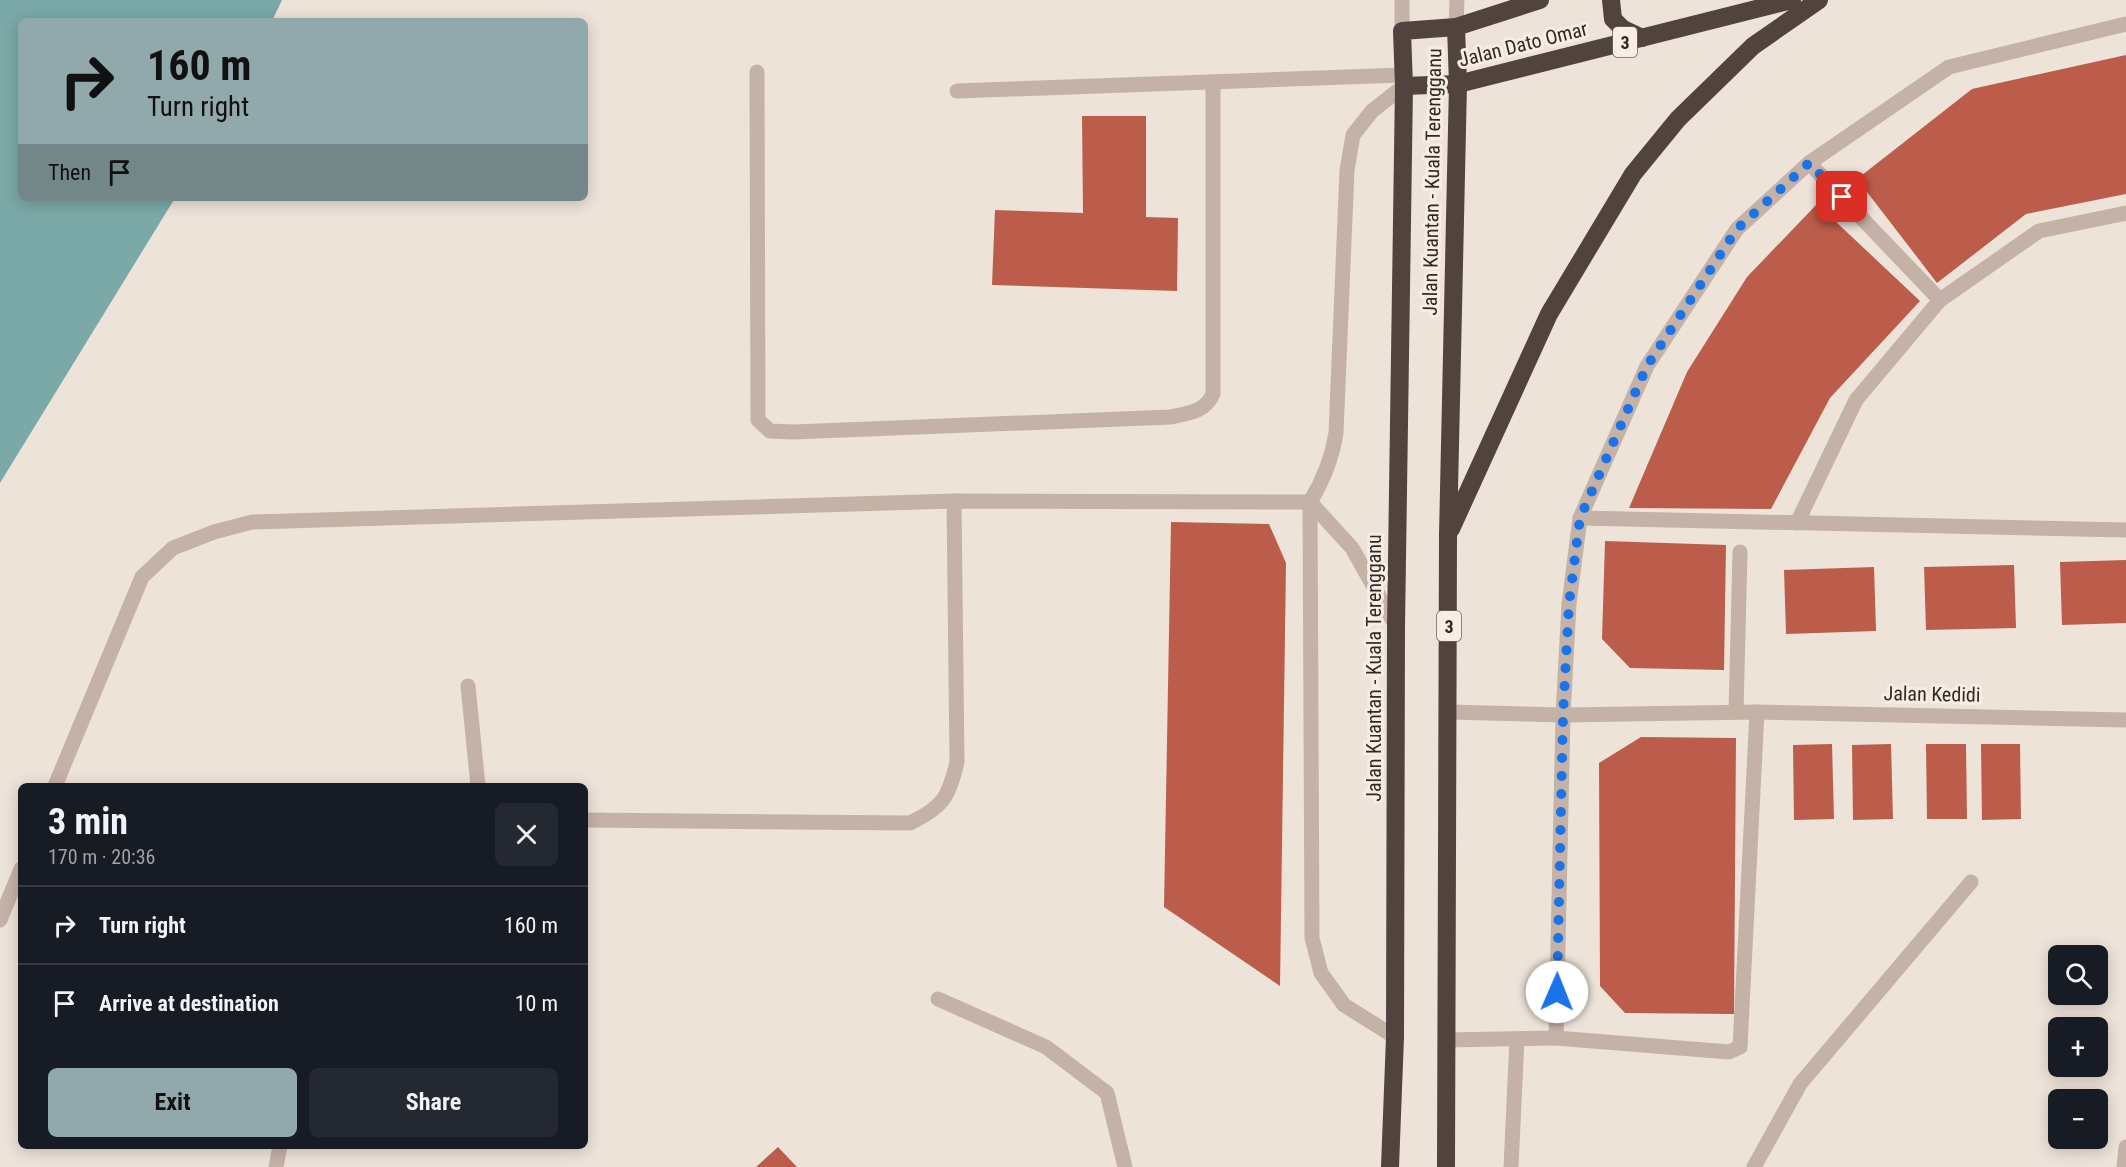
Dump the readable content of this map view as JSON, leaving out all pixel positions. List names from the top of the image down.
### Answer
{
  "streets": {
    "highway": ["3", "Jalan Dato Omar", "Jalan Kuantan - Kuala Terengganu"],
    "street": ["Jalan Kedidi"]
  },
  "crossings": [
    ["Jalan Dato Omar", "Jalan Kuantan - Kuala Terengganu"],
    ["Jalan Kuantan - Kuala Terengganu", "Jalan Kedidi"]
  ],
  "page": {
    "turn": ["160 m", "Turn right"],
    "then": "Then",
    "heading": ["3 min", "170 m · 20:36"],
    "list": [
      {
        "name": "Turn right",
        "value": "160 m"
      },
      {
        "name": "Arrive at destination",
        "value": "10 m"
      }
    ],
    "map_buttons": ["+", "−"],
    "buttons": ["Exit", "Share"]
  }
}
